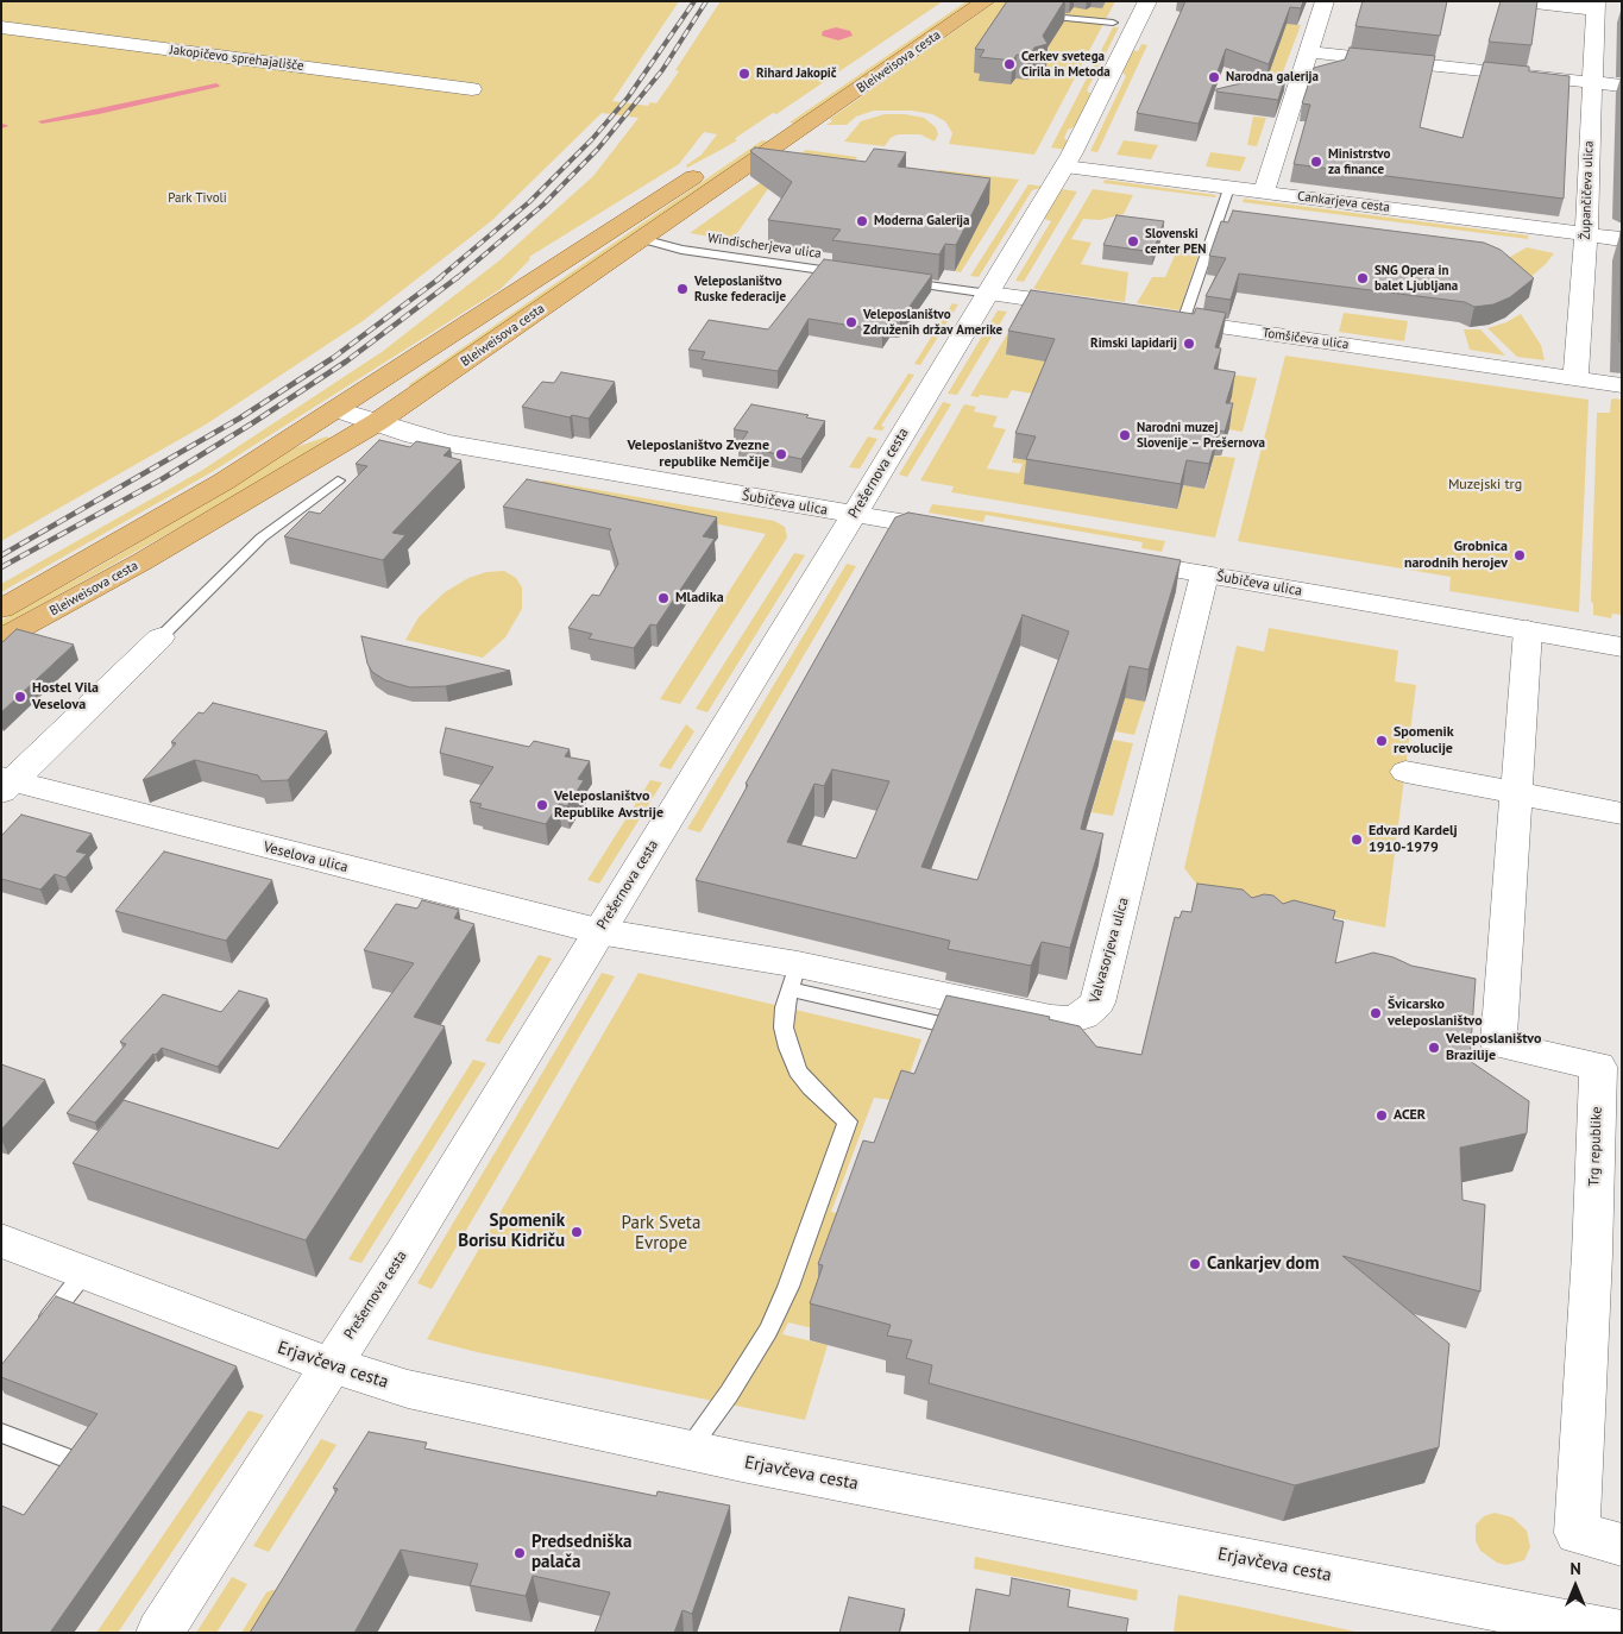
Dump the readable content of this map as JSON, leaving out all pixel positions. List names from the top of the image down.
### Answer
{
  "streets": {
    "main road": ["Bleiweisova cesta"],
    "street": [
      "Jakopičevo sprehajališče",
      "Župančičeva ulica",
      "Cankarjeva cesta",
      "Tomšičeva ulica",
      "Prešernova cesta",
      "Šubičeva ulica",
      "Veselova ulica",
      "Valvasorjeva ulica",
      "Trg republike",
      "Erjavčeva cesta"
    ],
    "lane": ["Windischerjeva ulica"]
  },
  "crossings": [
    ["Bleiweisova cesta", "Windischerjeva ulica"],
    ["Bleiweisova cesta", "Šubičeva ulica"],
    ["Župančičeva ulica", "Cankarjeva cesta"],
    ["Župančičeva ulica", "Tomšičeva ulica"],
    ["Cankarjeva cesta", "Prešernova cesta"],
    ["Prešernova cesta", "Šubičeva ulica"],
    ["Prešernova cesta", "Veselova ulica"],
    ["Prešernova cesta", "Valvasorjeva ulica"],
    ["Prešernova cesta", "Erjavčeva cesta"],
    ["Šubičeva ulica", "Valvasorjeva ulica"],
    ["Šubičeva ulica", "Trg republike"],
    ["Veselova ulica", "Valvasorjeva ulica"]
  ],
  "parks": ["Park Tivoli", "Muzejski trg", "Park Sveta Evrope"],
  "places": [
    "Cerkev svetega Cirila in Metoda",
    "Rihard Jakopič",
    "Narodna galerija",
    "Ministrstvo za finance",
    "Moderna Galerija",
    "Slovenski center PEN",
    "SNG Opera in balet Ljubljana",
    "Veleposlaništvo Ruske federacije",
    "Veleposlaništvo Združenih držav Amerike",
    "Rimski lapidarij",
    "Narodni muzej Slovenije – Prešernova",
    "Veleposlaništvo Zvezne republike Nemčije",
    "Grobnica narodnih herojev",
    "Mladika",
    "Hostel Vila Veselova",
    "Spomenik revolucije",
    "Veleposlaništvo Republike Avstrije",
    "Edvard Kardelj 1910-1979",
    "Švicarsko veleposlaništvo",
    "Veleposlaništvo Brazilije",
    "ACER",
    "Spomenik Borisu Kidriču",
    "Cankarjev dom",
    "Predsedniška palača"
  ],
  "north": "top"
}
